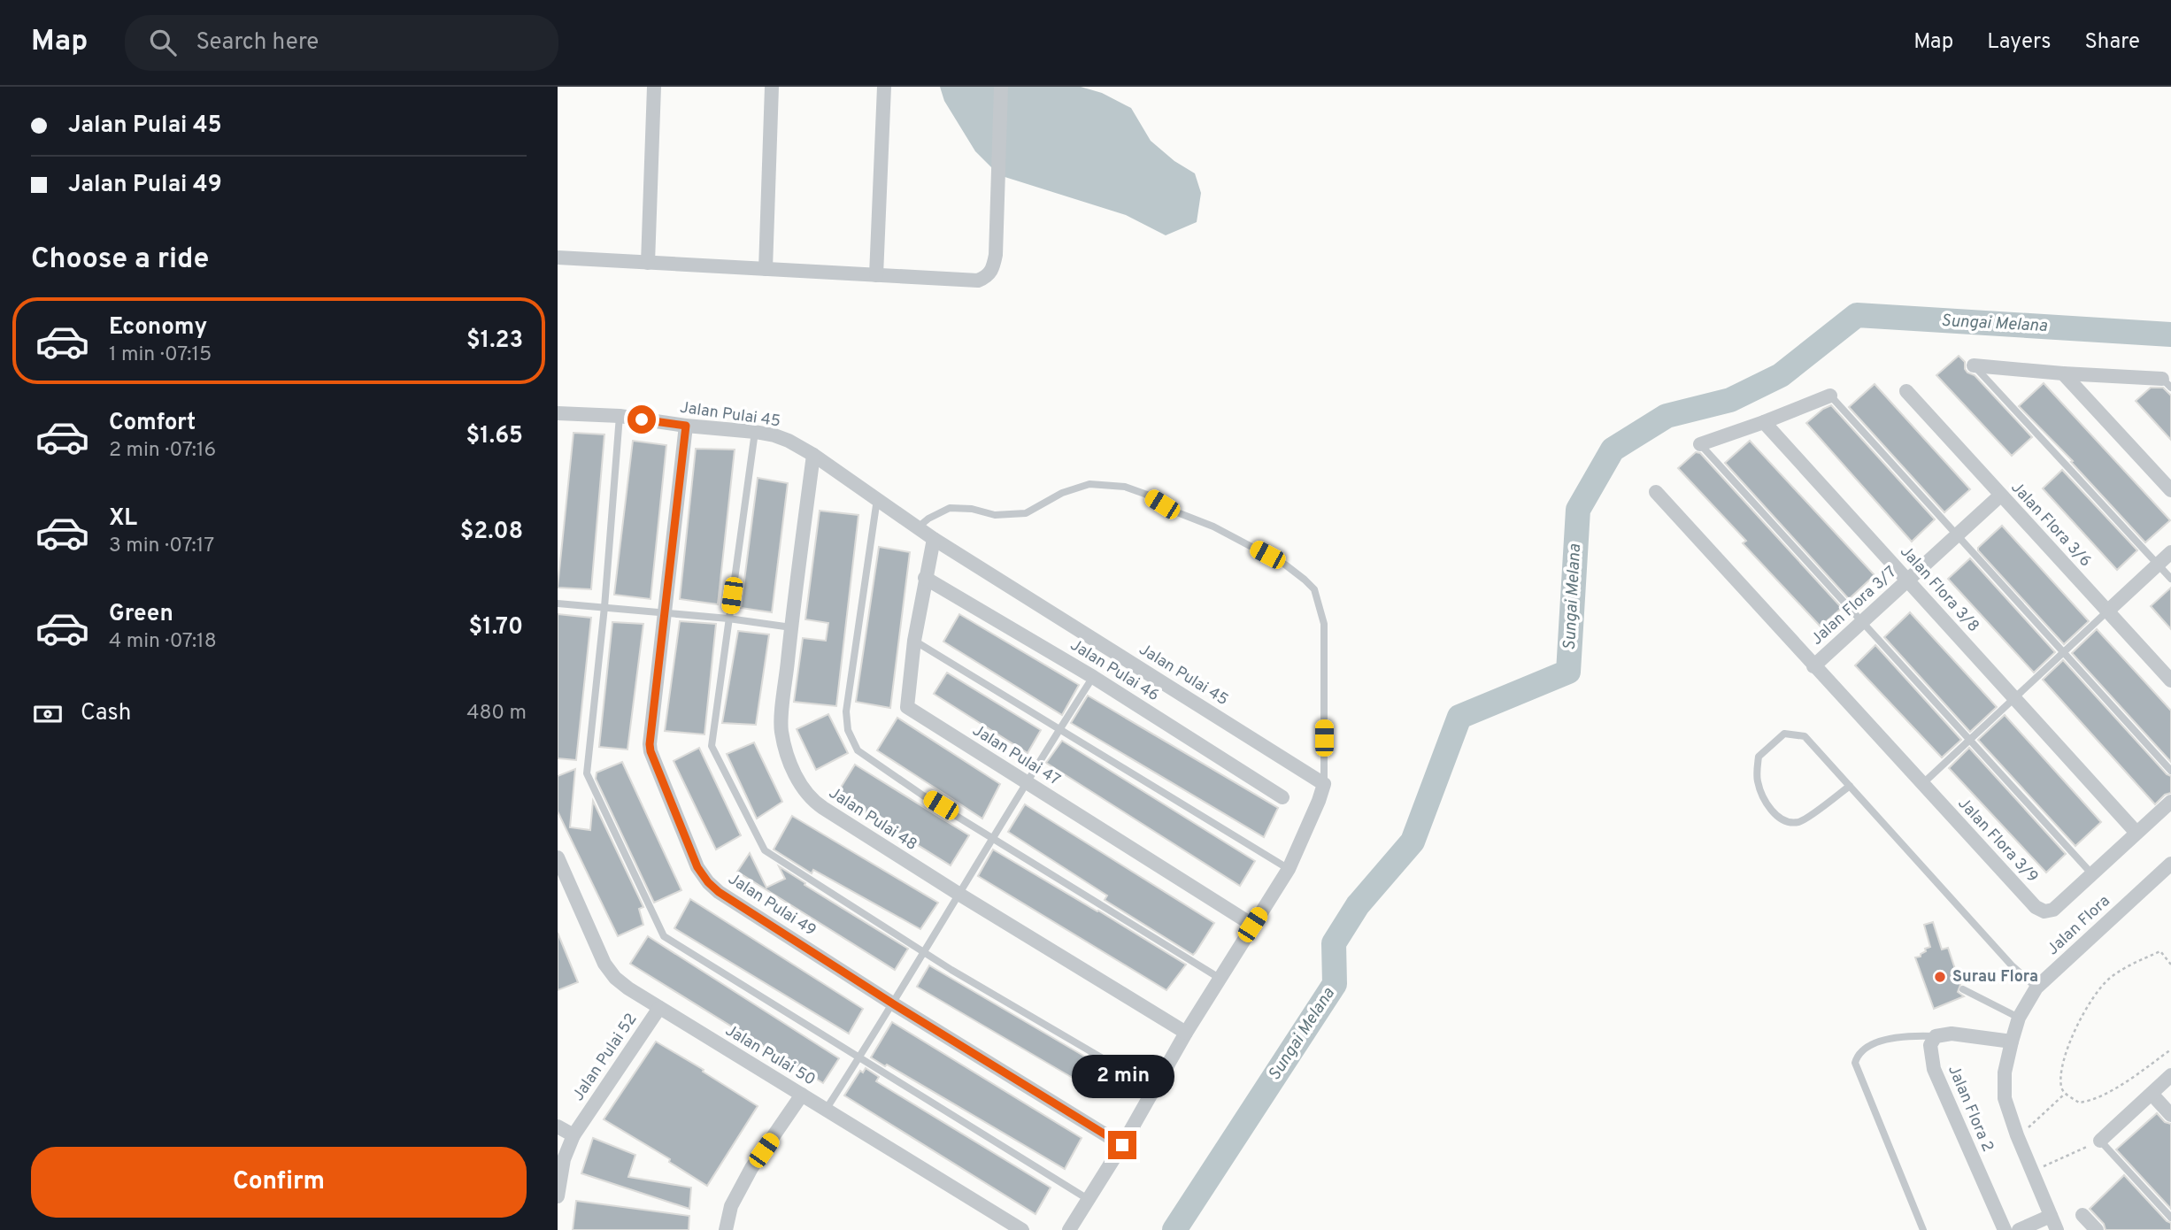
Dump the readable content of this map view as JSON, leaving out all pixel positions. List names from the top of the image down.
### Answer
{
  "streets": {
    "street": [
      "Jalan Pulai 45",
      "Jalan Flora 3/6",
      "Jalan Flora 3/8",
      "Jalan Flora 3/7",
      "Jalan Pulai 46",
      "Jalan Pulai 47",
      "Jalan Pulai 48",
      "Jalan Flora 3/9",
      "Jalan Pulai 49",
      "Jalan Flora",
      "Jalan Pulai 50",
      "Jalan Pulai 52",
      "Jalan Flora 2"
    ]
  },
  "crossings": [
    ["Jalan Pulai 45", "Jalan Pulai 47"],
    ["Jalan Pulai 45", "Jalan Pulai 48"],
    ["Jalan Pulai 45", "Jalan Pulai 49"],
    ["Jalan Flora 3/6", "Jalan Flora 3/7"],
    ["Jalan Flora 3/8", "Jalan Flora 3/7"],
    ["Jalan Flora 3/8", "Jalan Flora 3/9"],
    ["Jalan Flora 3/7", "Jalan Flora 3/9"],
    ["Jalan Pulai 46", "Jalan Pulai 47"],
    ["Jalan Pulai 50", "Jalan Pulai 52"]
  ],
  "water": ["Sungai Melana"],
  "places": ["Surau Flora"],
  "page": {
    "header": "Map",
    "search": "Search here",
    "nav": ["Map", "Layers", "Share"],
    "banner": ["Jalan Pulai 45", "Jalan Pulai 49"],
    "heading": "Choose a ride",
    "list": [
      {
        "name": "Economy",
        "note": "1 min · 07:15",
        "value": "$1.23"
      },
      {
        "name": "Comfort",
        "note": "2 min · 07:16",
        "value": "$1.65"
      },
      {
        "name": "XL",
        "note": "3 min · 07:17",
        "value": "$2.08"
      },
      {
        "name": "Green",
        "note": "4 min · 07:18",
        "value": "$1.70"
      }
    ],
    "pay": ["Cash", "480 m"],
    "bubble": "2 min",
    "buttons": "Confirm"
  }
}
